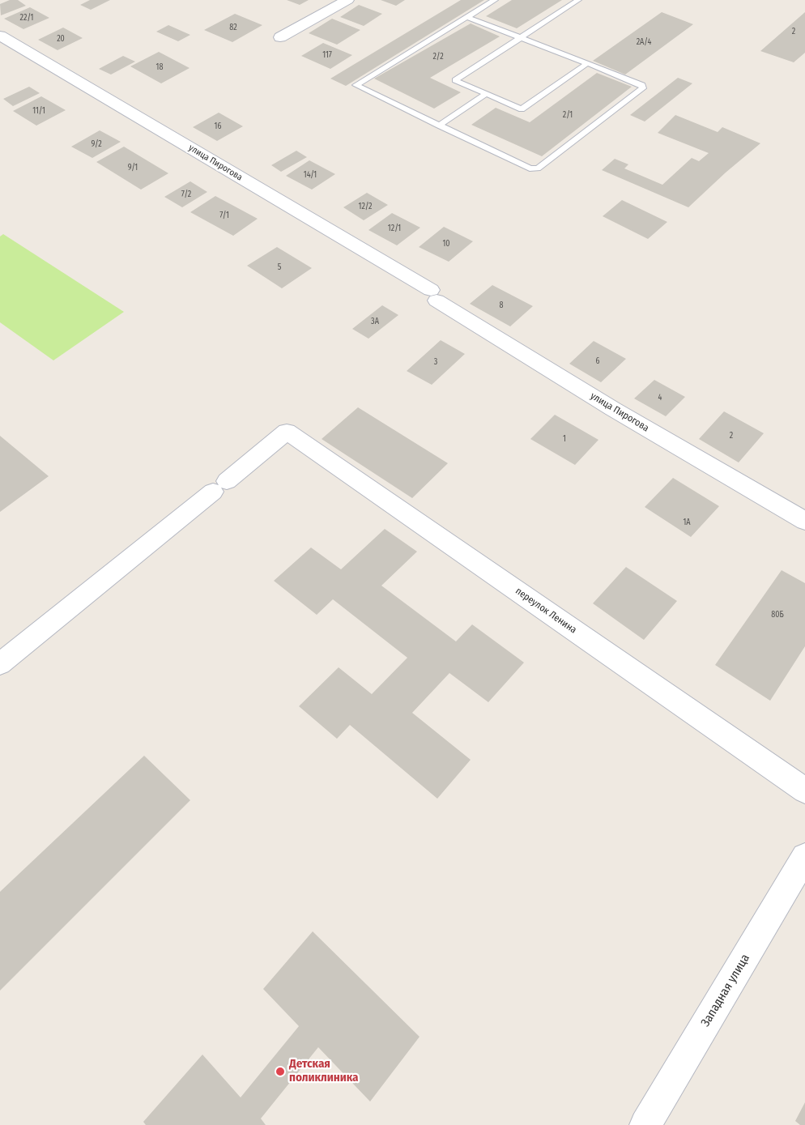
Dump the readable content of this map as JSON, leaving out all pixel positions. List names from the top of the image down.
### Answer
{
  "streets": {
    "street": ["улица Пирогова", "переулок Ленина", "Западная улица"]
  },
  "places": ["Детская поликлиника"],
  "house_numbers": [
    "22/1",
    "82",
    "2",
    "20",
    "2А/4",
    "117",
    "2/2",
    "18",
    "11/1",
    "2/1",
    "16",
    "9/2",
    "9/1",
    "14/1",
    "7/2",
    "12/2",
    "7/1",
    "12/1",
    "10",
    "5",
    "8",
    "3А",
    "6",
    "3",
    "4",
    "2",
    "1",
    "1А",
    "80Б"
  ]
}
